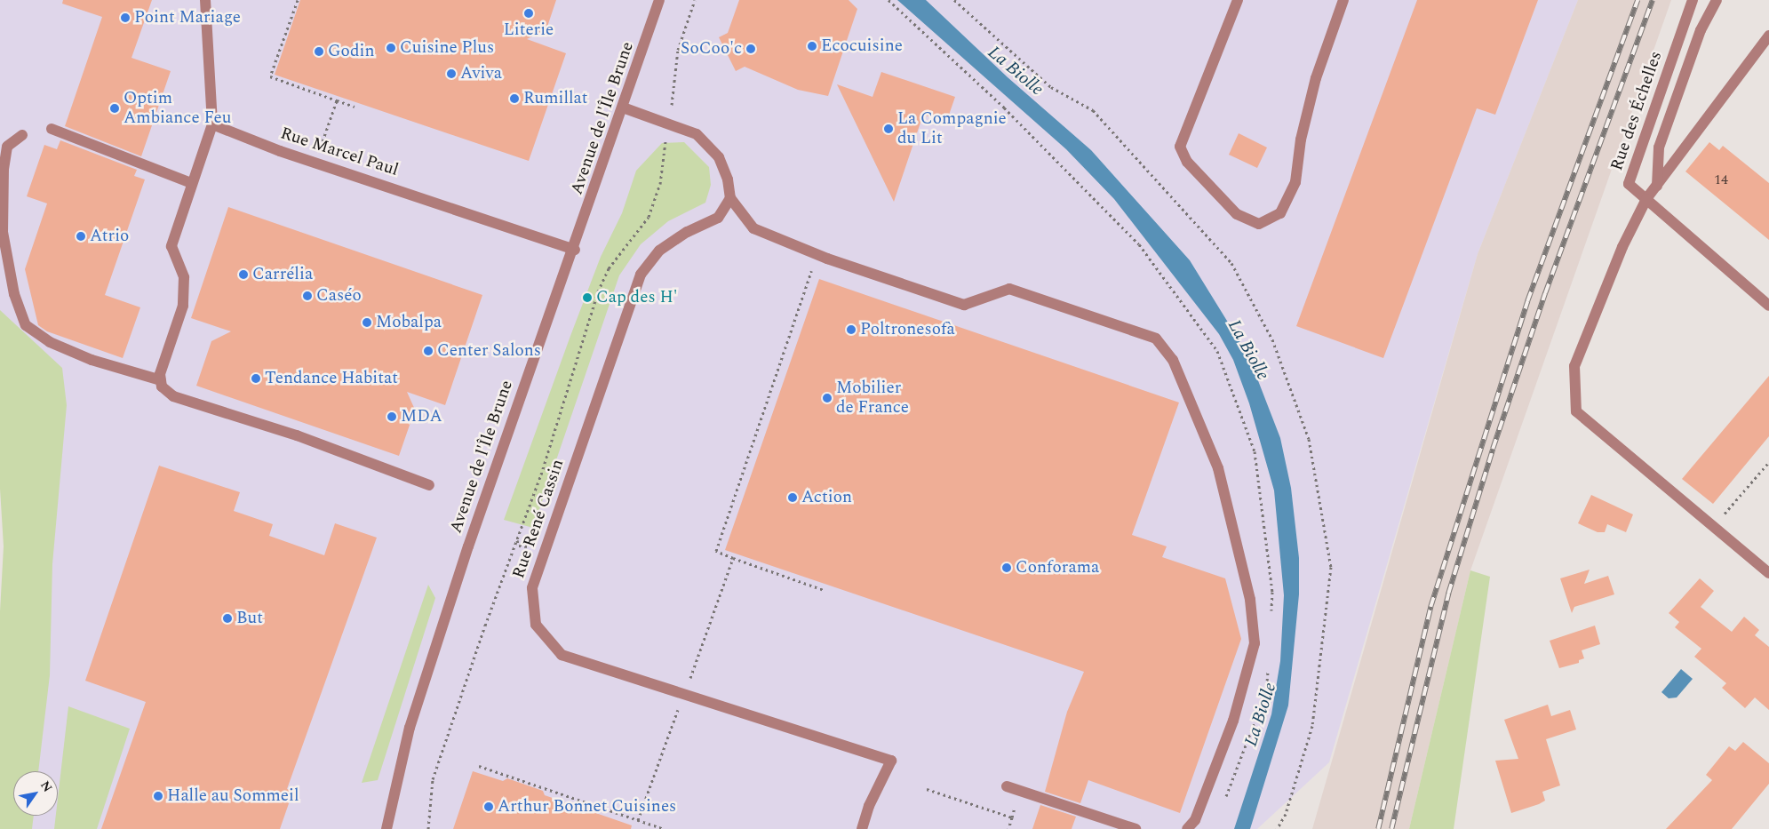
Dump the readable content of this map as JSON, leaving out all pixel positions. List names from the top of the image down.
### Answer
{
  "streets": {
    "street": [
      "Rue des Échelles",
      "Avenue de l'Île Brune",
      "Rue Marcel Paul",
      "Rue René Cassin"
    ]
  },
  "crossings": [
    ["Avenue de l'Île Brune", "Rue Marcel Paul"]
  ],
  "water": ["La Biolle"],
  "places": [
    "Literie",
    "Point Mariage",
    "Ecocuisine",
    "Cuisine Plus",
    "SoCoo'c",
    "Godin",
    "Aviva",
    "Rumillat",
    "Optim Ambiance Feu",
    "La Compagnie du Lit",
    "Atrio",
    "Carrélia",
    "Caséo",
    "Cap des H'",
    "Mobalpa",
    "Poltronesofà",
    "Center Salons",
    "Tendance Habitat",
    "Mobilier de France",
    "MDA",
    "Action",
    "Conforama",
    "But",
    "Halle au Sommeil",
    "Arthur Bonnet Cuisines"
  ],
  "house_numbers": ["14"],
  "north": "top right"
}
